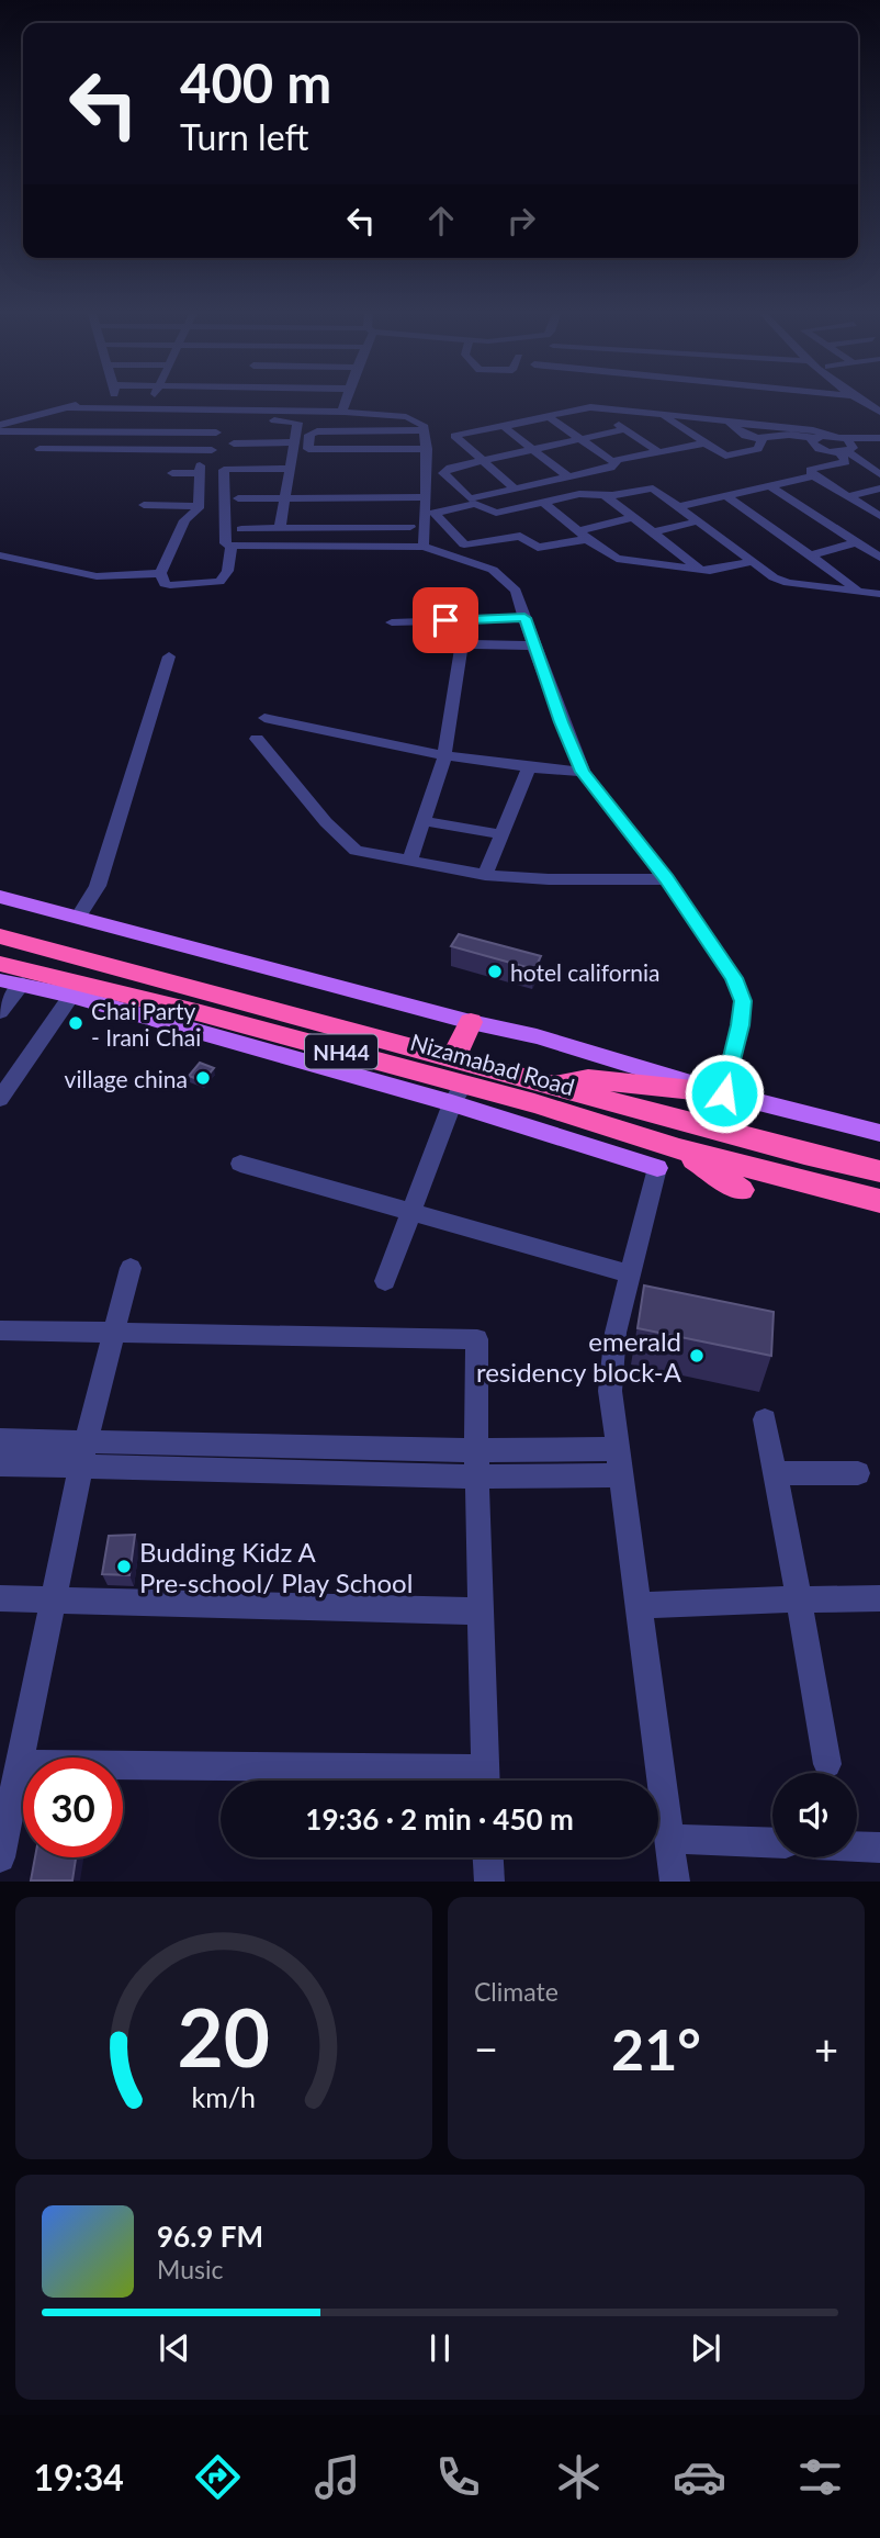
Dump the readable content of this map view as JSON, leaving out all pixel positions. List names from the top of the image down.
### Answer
{
  "streets": {
    "highway": ["NH44", "Nizamabad Road"]
  },
  "places": [
    "hotel california",
    "Chai Party - Irani Chai",
    "village china",
    "emerald residency block-A",
    "Budding Kidz A Pre-school/ Play School"
  ],
  "page": {
    "turn": ["400 m", "Turn left"],
    "limit": "30",
    "trip": "19:36 · 2 min · 450 m",
    "tile": "Climate",
    "heat": ["−", "21°", "+"],
    "song": ["96.9 FM", "Music"],
    "tabs": "19:34",
    "gauge": ["20", "km/h"]
  }
}
